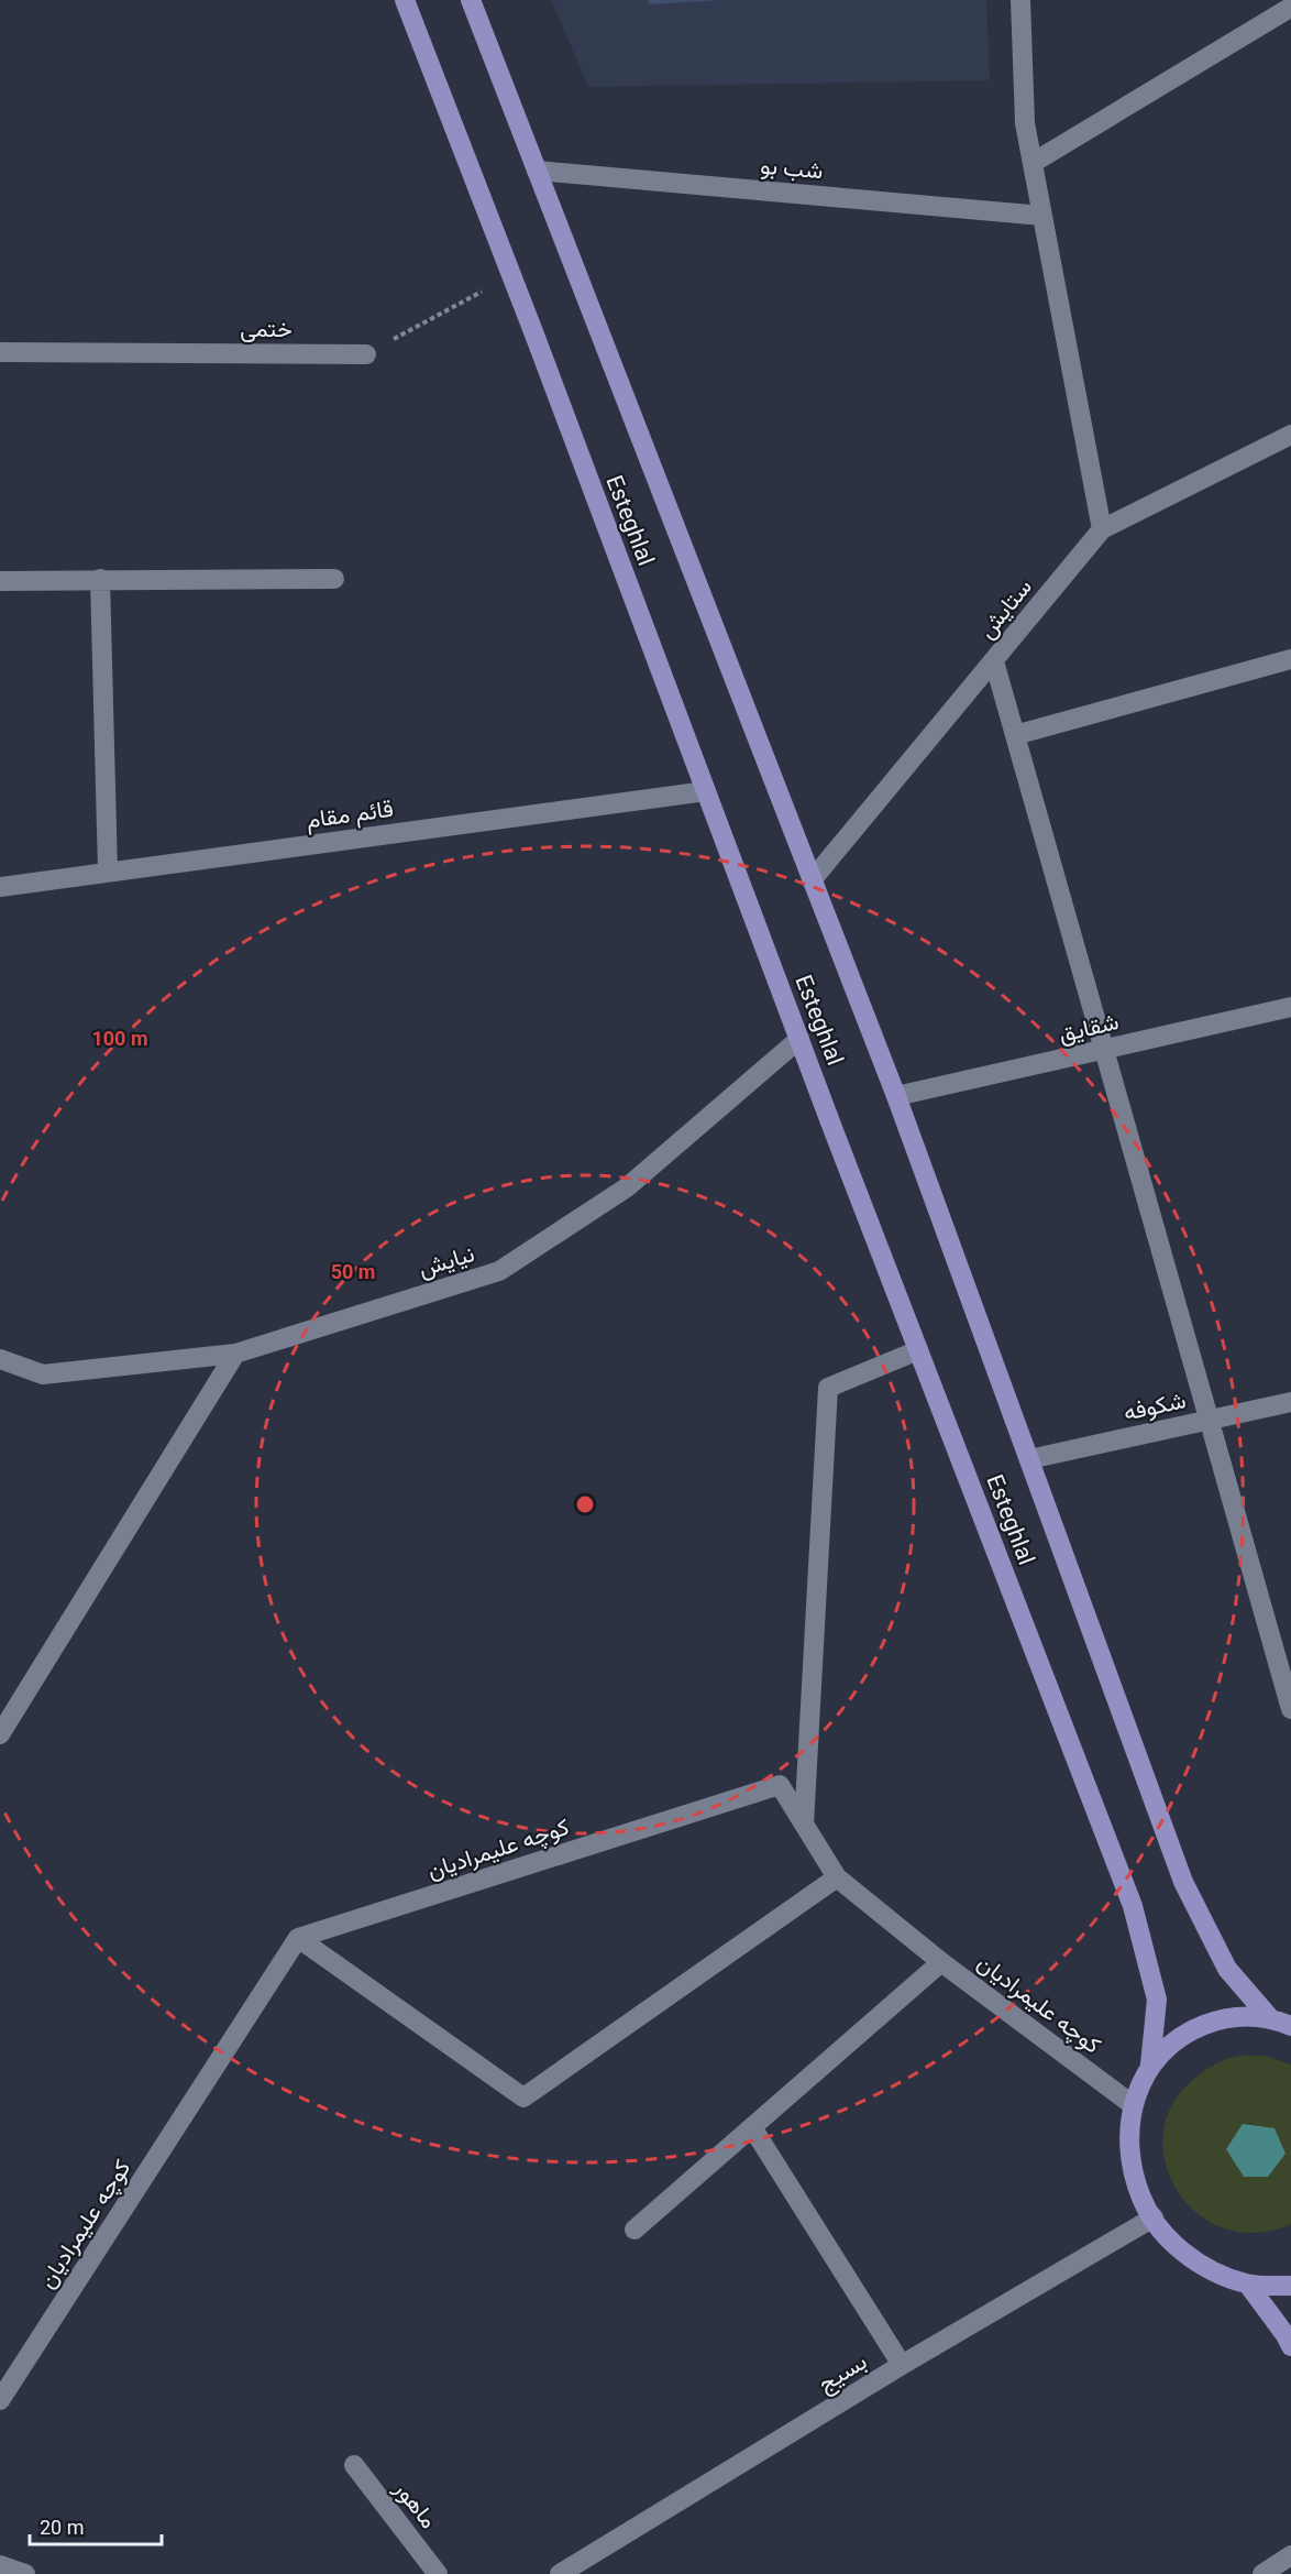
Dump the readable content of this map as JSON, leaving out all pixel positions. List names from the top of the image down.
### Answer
{
  "streets": {
    "main road": ["Esteghlal"],
    "street": [
      "شب بو",
      "ختمی",
      "ستایش",
      "قائم مقام",
      "شقایق",
      "نیایش",
      "شکوفه",
      "کوچه علیمرادیان",
      "بسیج",
      "ماهور"
    ]
  },
  "crossings": [
    ["شب بو", "Esteghlal"],
    ["Esteghlal", "ستایش"],
    ["Esteghlal", "قائم مقام"],
    ["Esteghlal", "شقایق"],
    ["Esteghlal", "نیایش"],
    ["Esteghlal", "شکوفه"]
  ],
  "scale_bar": "20 m",
  "rings": ["100 m", "50 m"]
}
